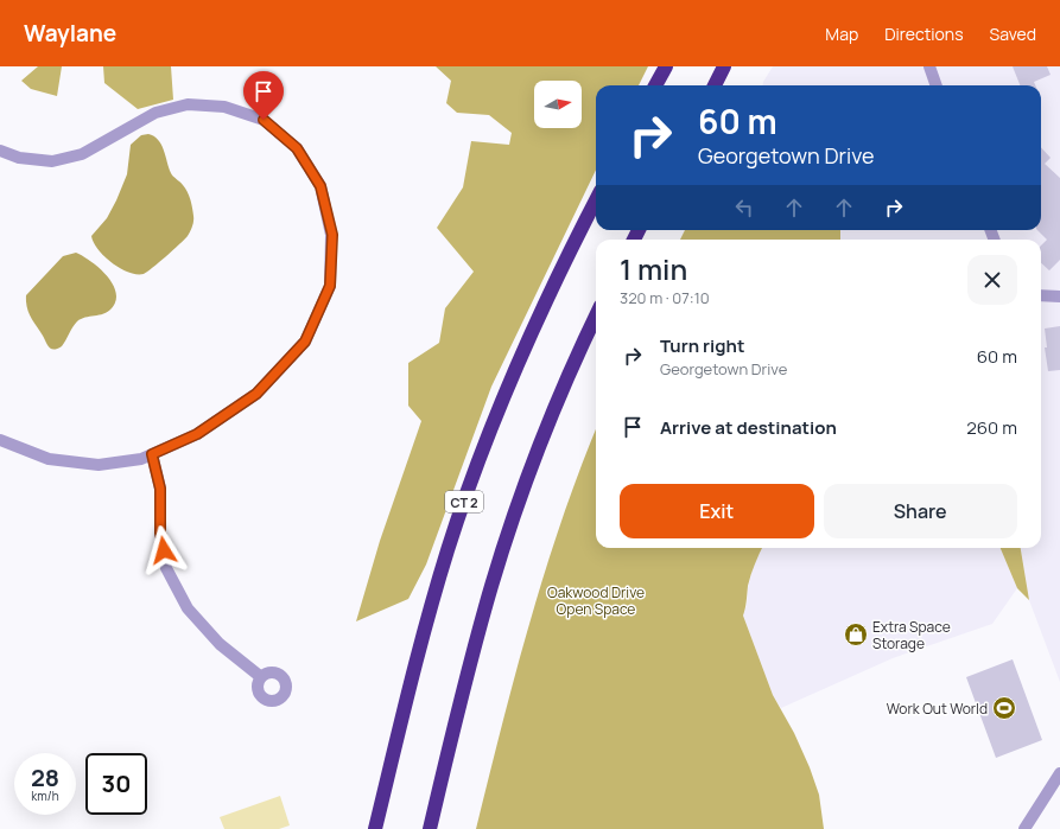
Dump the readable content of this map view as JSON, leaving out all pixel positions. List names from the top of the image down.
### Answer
{
  "streets": {
    "highway": ["CT 2"]
  },
  "parks": ["Oakwood Drive Open Space"],
  "places": {
    "shop": ["Extra Space Storage"],
    "sports": ["Work Out World"]
  },
  "north": "right",
  "page": {
    "header": "Waylane",
    "nav": ["Map", "Directions", "Saved"],
    "turn": ["60 m", "Georgetown Drive"],
    "heading": ["1 min", "320 m · 07:10"],
    "list": [
      {
        "name": "Turn right",
        "note": "Georgetown Drive",
        "value": "60 m"
      },
      {
        "name": "Arrive at destination",
        "value": "260 m"
      }
    ],
    "buttons": ["Exit", "Share"],
    "speed": "28 km/h",
    "limit": "30"
  }
}
